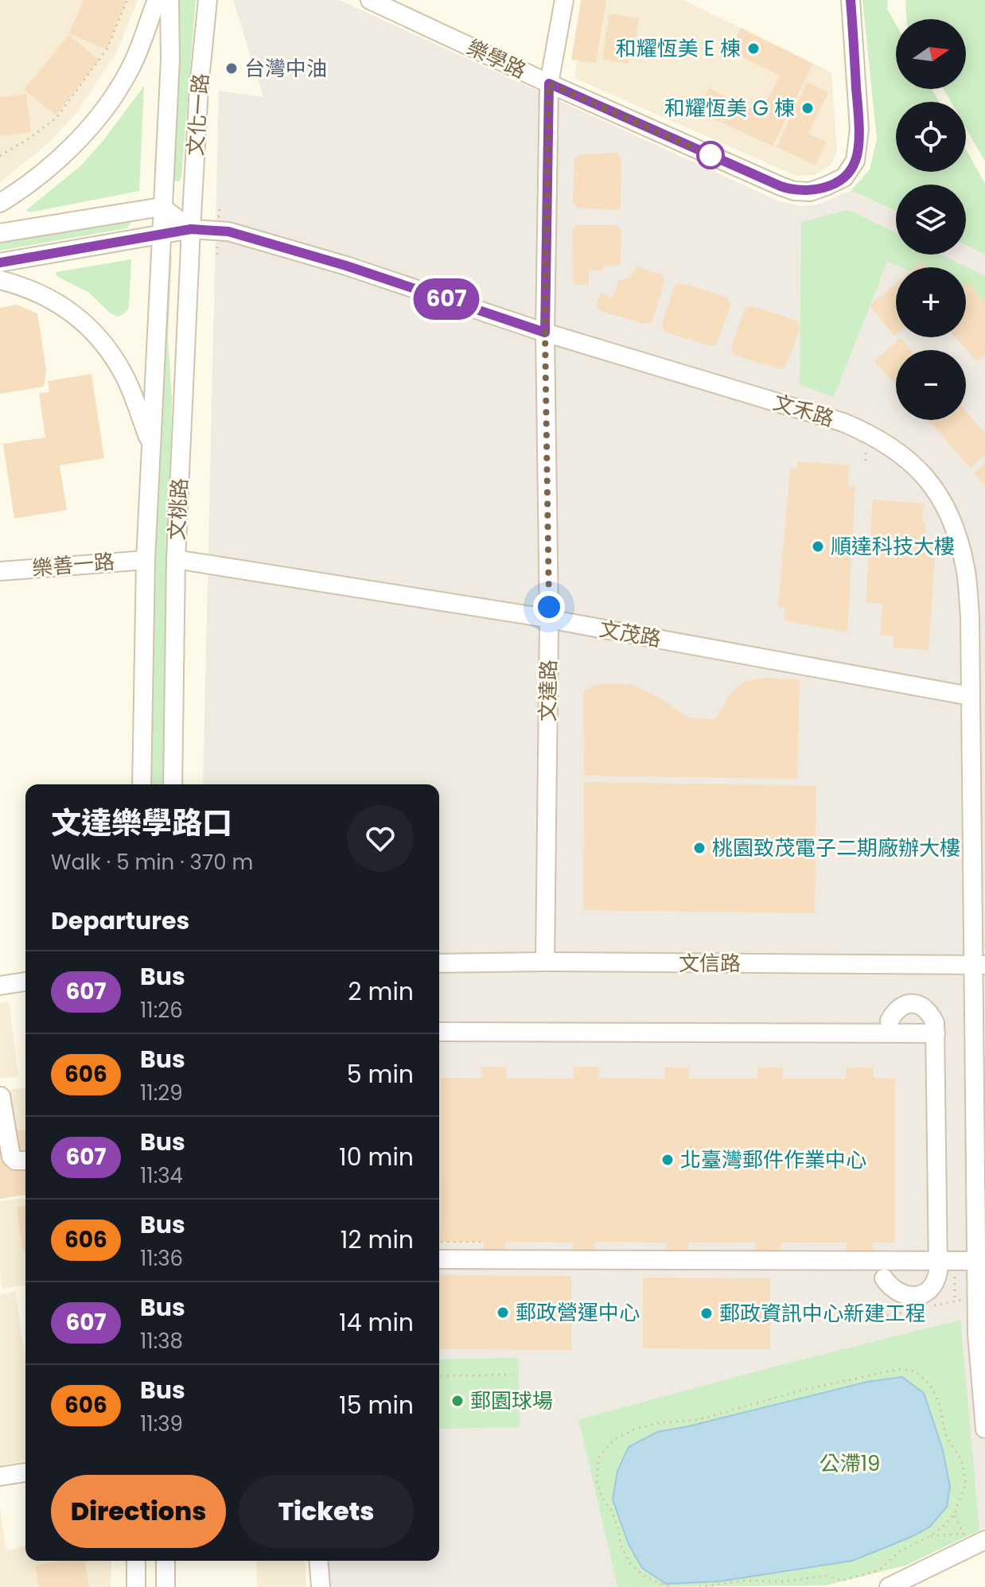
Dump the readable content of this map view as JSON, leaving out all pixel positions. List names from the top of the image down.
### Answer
{
  "streets": {
    "street": [
      "樂學路",
      "文化一路",
      "文禾路",
      "文桃路",
      "樂善一路",
      "文茂路",
      "文達路",
      "文信路"
    ]
  },
  "crossings": [
    ["樂學路", "文達路"],
    ["文化一路", "文禾路"],
    ["文化一路", "文桃路"],
    ["文禾路", "文桃路"],
    ["文禾路", "文茂路"],
    ["文禾路", "文達路"],
    ["文禾路", "文信路"],
    ["文桃路", "樂善一路"],
    ["文桃路", "文茂路"],
    ["文茂路", "文達路"],
    ["文達路", "文信路"]
  ],
  "parks": ["公滯19"],
  "places": [
    "和耀恆美 E 棟",
    "台灣中油",
    "和耀恆美 G 棟",
    "順達科技大樓",
    "桃園致茂電子二期廠辦大樓",
    "北臺灣郵件作業中心",
    "郵政營運中心",
    "郵政資訊中心新建工程",
    "郵園球場"
  ],
  "lines": ["bus line 607"],
  "north": "right",
  "page": {
    "on_map": "607",
    "map_buttons": ["+", "−"],
    "heading": [
      ["文達樂學路口", "Walk · 5 min · 370 m"],
      "Departures"
    ],
    "list": [
      {
        "mark": "607",
        "name": "Bus",
        "note": "11:26",
        "value": "2 min"
      },
      {
        "mark": "606",
        "name": "Bus",
        "note": "11:29",
        "value": "5 min"
      },
      {
        "mark": "607",
        "name": "Bus",
        "note": "11:34",
        "value": "10 min"
      },
      {
        "mark": "606",
        "name": "Bus",
        "note": "11:36",
        "value": "12 min"
      },
      {
        "mark": "607",
        "name": "Bus",
        "note": "11:38",
        "value": "14 min"
      },
      {
        "mark": "606",
        "name": "Bus",
        "note": "11:39",
        "value": "15 min"
      }
    ],
    "buttons": ["Directions", "Tickets"]
  }
}
